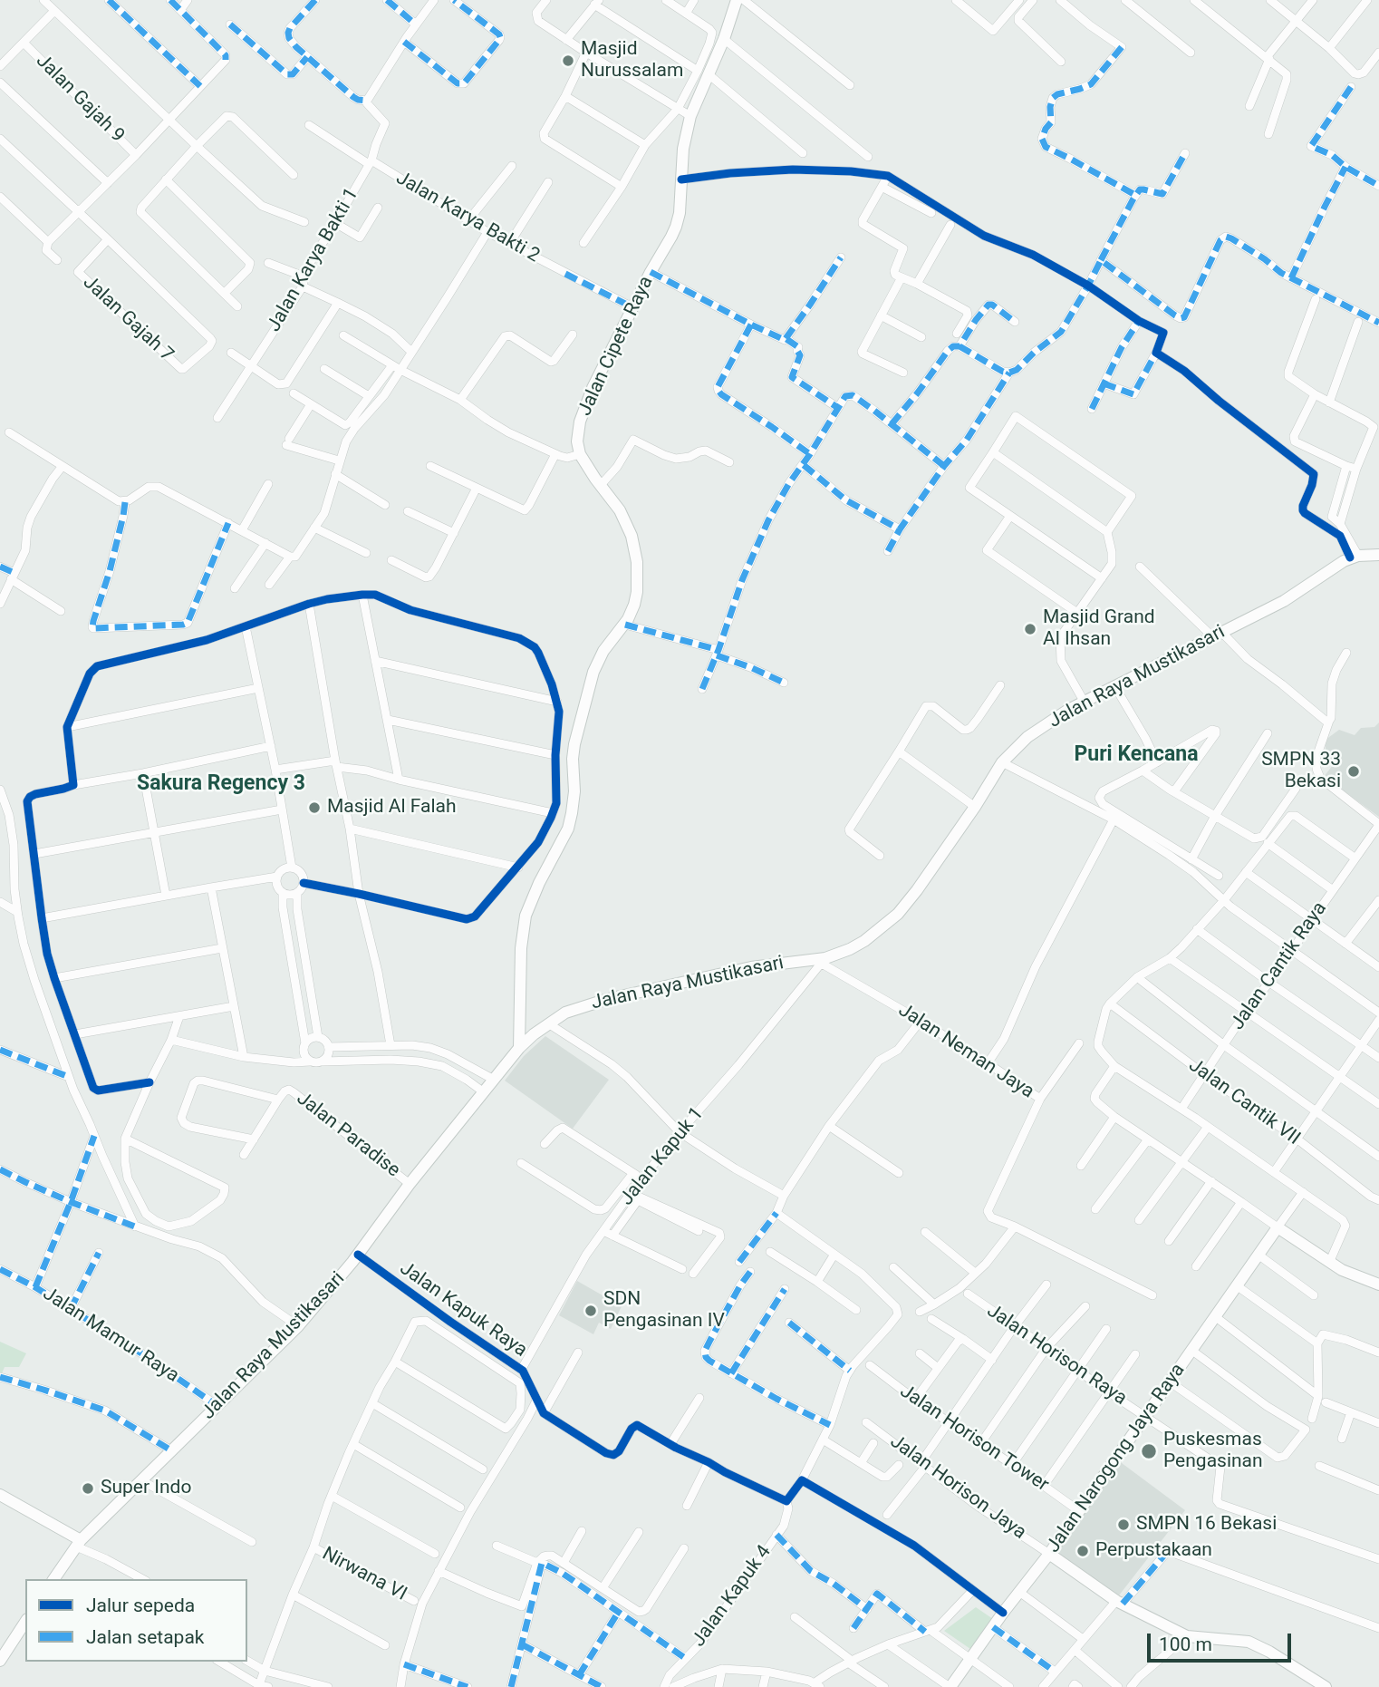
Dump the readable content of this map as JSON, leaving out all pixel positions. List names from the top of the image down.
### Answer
{
  "streets": {
    "main road": ["Jalan Cipete Raya", "Jalan Raya Mustikasari", "Jalan Narogong Jaya Raya"],
    "street": [
      "Jalan Gajah 9",
      "Jalan Karya Bakti 2",
      "Jalan Karya Bakti 1",
      "Jalan Gajah 7",
      "Jalan Cantik Raya",
      "Jalan Neman Jaya",
      "Jalan Cantik VII",
      "Jalan Paradise",
      "Jalan Kapuk 1",
      "Jalan Kapuk Raya",
      "Jalan Mamur Raya",
      "Jalan Horison Raya",
      "Jalan Horison Tower",
      "Jalan Horison Jaya",
      "Nirwana VI",
      "Jalan Kapuk 4"
    ]
  },
  "crossings": [
    ["Jalan Karya Bakti 2", "Jalan Karya Bakti 1"],
    ["Jalan Karya Bakti 2", "Jalan Cipete Raya"],
    ["Jalan Raya Mustikasari", "Jalan Neman Jaya"],
    ["Jalan Raya Mustikasari", "Jalan Paradise"],
    ["Jalan Raya Mustikasari", "Jalan Kapuk 1"],
    ["Jalan Raya Mustikasari", "Jalan Kapuk Raya"],
    ["Jalan Raya Mustikasari", "Jalan Mamur Raya"],
    ["Jalan Cantik Raya", "Jalan Cantik VII"],
    ["Jalan Neman Jaya", "Jalan Kapuk 1"],
    ["Jalan Kapuk 1", "Jalan Kapuk Raya"],
    ["Jalan Kapuk Raya", "Jalan Kapuk 4"],
    ["Jalan Horison Raya", "Jalan Narogong Jaya Raya"],
    ["Jalan Horison Tower", "Jalan Narogong Jaya Raya"],
    ["Jalan Narogong Jaya Raya", "Jalan Horison Jaya"]
  ],
  "districts": ["Puri Kencana", "Sakura Regency 3"],
  "places": [
    "Masjid Nurussalam",
    "Masjid Grand Al Ihsan",
    "SMPN 33 Bekasi",
    "Masjid Al Falah",
    "SDN Pengasinan IV",
    "Puskesmas Pengasinan",
    "Super Indo",
    "SMPN 16 Bekasi",
    "Perpustakaan"
  ],
  "legend": ["Jalur sepeda", "Jalan setapak"],
  "scale_bar": "100 m"
}
